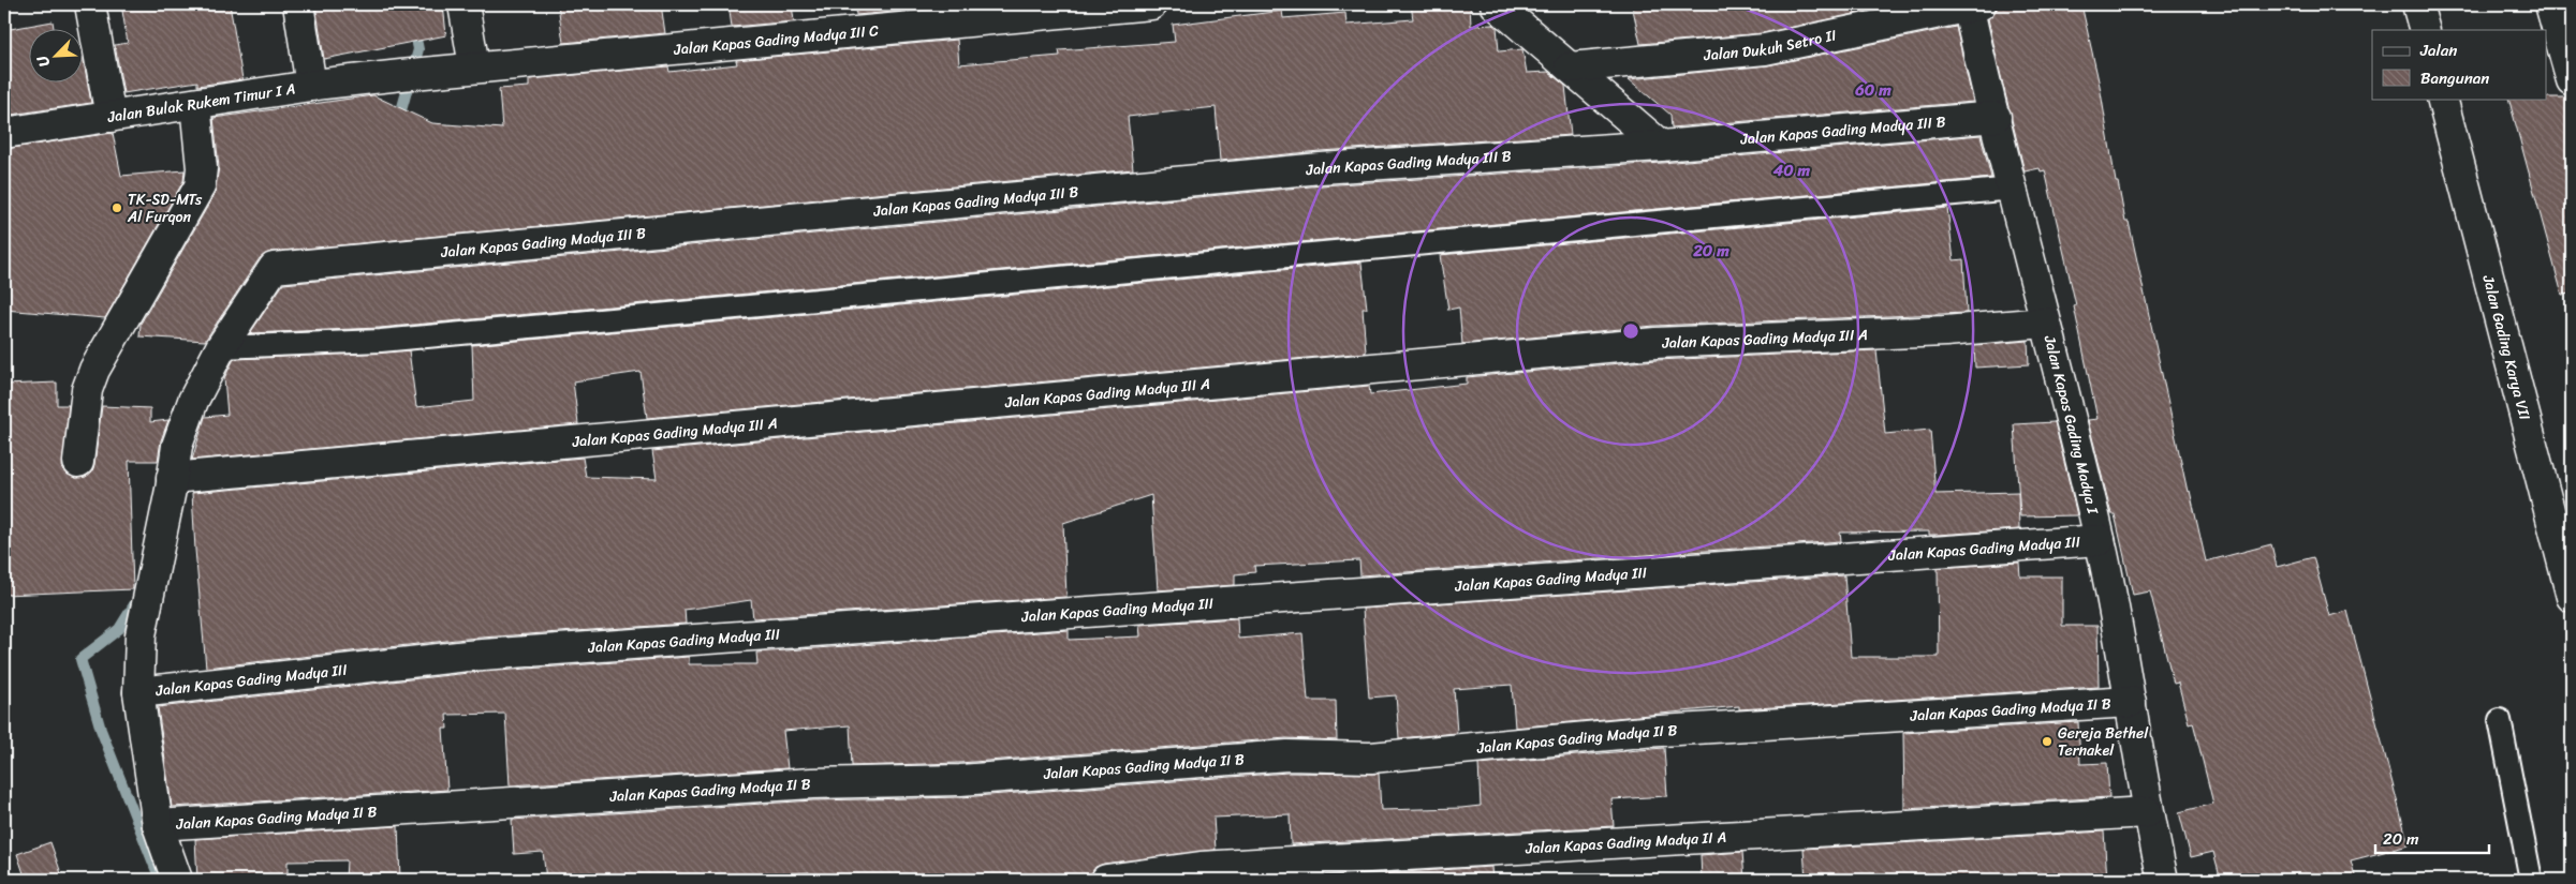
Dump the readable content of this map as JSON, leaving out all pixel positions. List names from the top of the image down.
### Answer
{
  "streets": {
    "street": [
      "Jalan Kapas Gading Madya III C",
      "Jalan Dukuh Setro II",
      "Jalan Bulak Rukem Timur I A",
      "Jalan Kapas Gading Madya III B",
      "Jalan Kapas Gading Madya III A",
      "Jalan Gading Karya VII",
      "Jalan Kapas Gading Madya I",
      "Jalan Kapas Gading Madya III",
      "Jalan Kapas Gading Madya II B",
      "Jalan Kapas Gading Madya II A"
    ]
  },
  "crossings": [
    ["Jalan Kapas Gading Madya III C", "Jalan Bulak Rukem Timur I A"],
    ["Jalan Dukuh Setro II", "Jalan Kapas Gading Madya I"],
    ["Jalan Kapas Gading Madya III B", "Jalan Kapas Gading Madya I"],
    ["Jalan Kapas Gading Madya III A", "Jalan Kapas Gading Madya I"],
    ["Jalan Kapas Gading Madya I", "Jalan Kapas Gading Madya III"],
    ["Jalan Kapas Gading Madya I", "Jalan Kapas Gading Madya II B"],
    ["Jalan Kapas Gading Madya I", "Jalan Kapas Gading Madya II A"]
  ],
  "places": ["TK-SD-MTs Al Furqon", "Gereja Bethel Ternakel"],
  "legend": ["Jalan", "Bangunan"],
  "scale_bar": "20 m",
  "north": "bottom left",
  "rings": ["60 m", "40 m", "20 m"]
}
